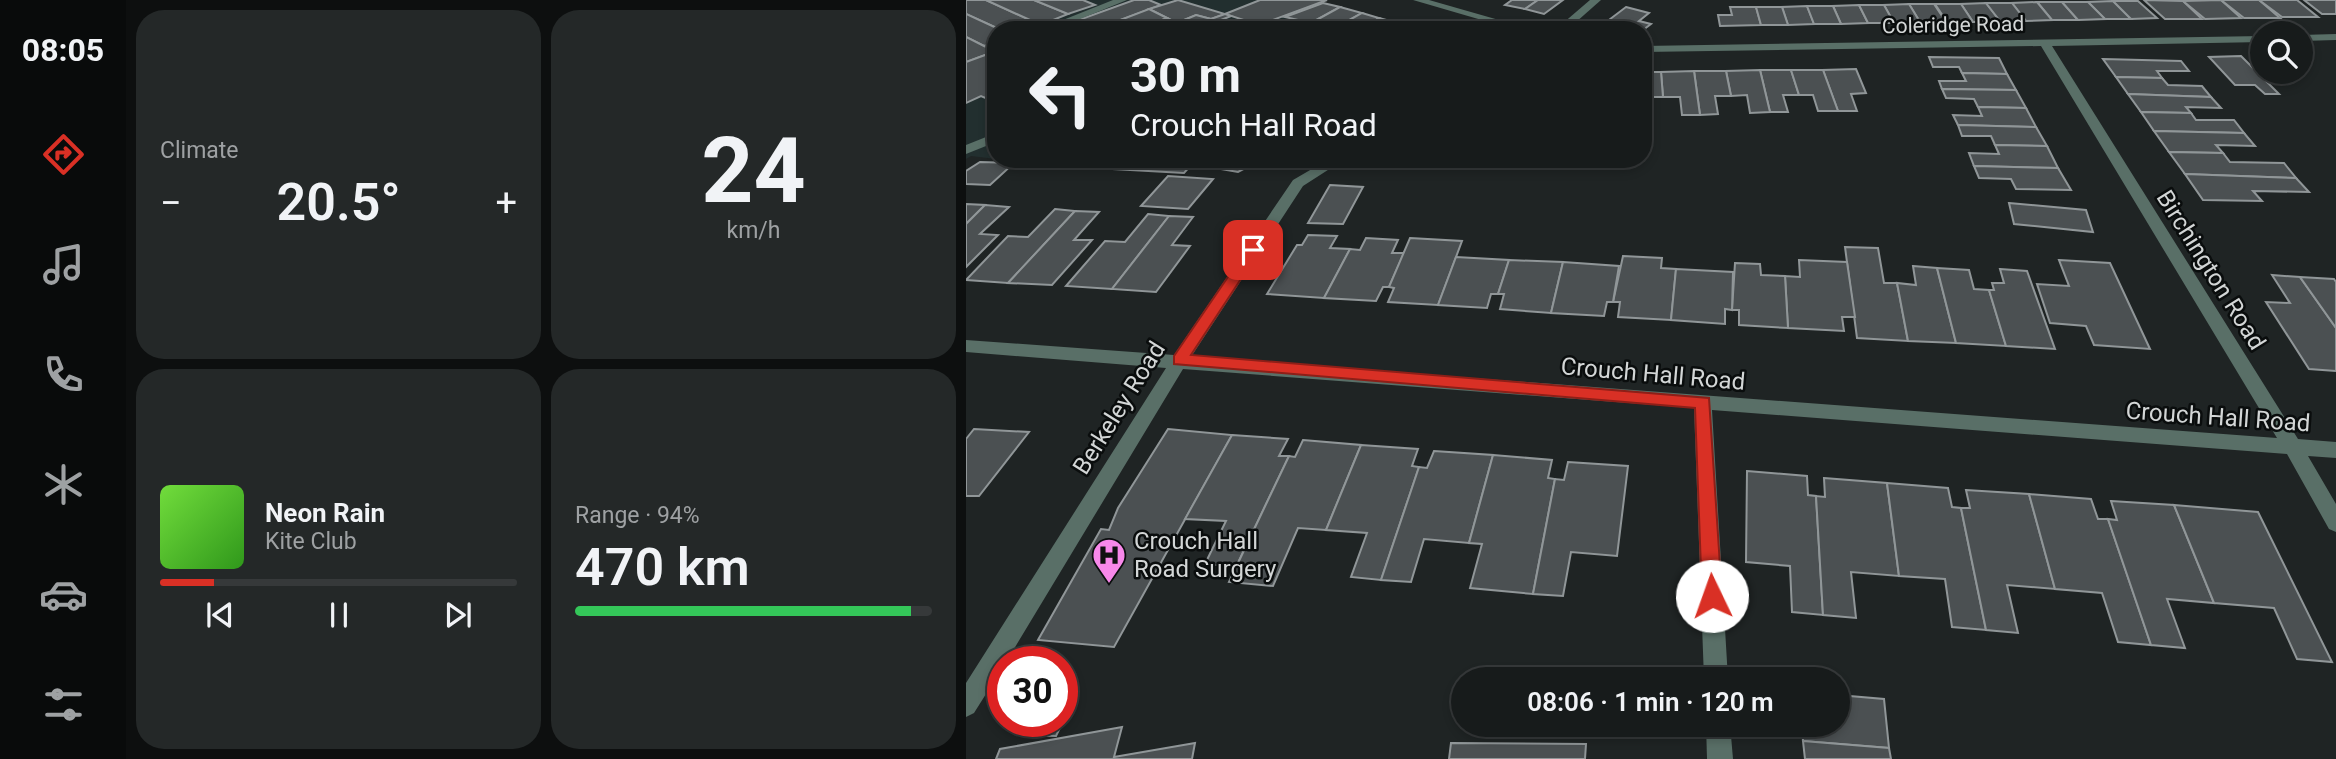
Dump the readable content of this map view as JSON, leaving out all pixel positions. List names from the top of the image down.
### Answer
{
  "streets": {
    "street": [
      "Coleridge Road",
      "Birchington Road",
      "Crouch Hall Road",
      "Berkeley Road"
    ]
  },
  "crossings": [
    ["Coleridge Road", "Birchington Road"],
    ["Birchington Road", "Crouch Hall Road"],
    ["Crouch Hall Road", "Berkeley Road"]
  ],
  "places": {
    "hospital": ["Crouch Hall Road Surgery"]
  },
  "page": {
    "tabs": "08:05",
    "tile": [
      "Climate",
      ["24", "km/h"],
      ["Range · 94%", "470 km"]
    ],
    "turn": ["30 m", "Crouch Hall Road"],
    "heat": ["−", "20.5°", "+"],
    "song": ["Neon Rain", "Kite Club"],
    "limit": "30",
    "trip": "08:06 · 1 min · 120 m"
  }
}
